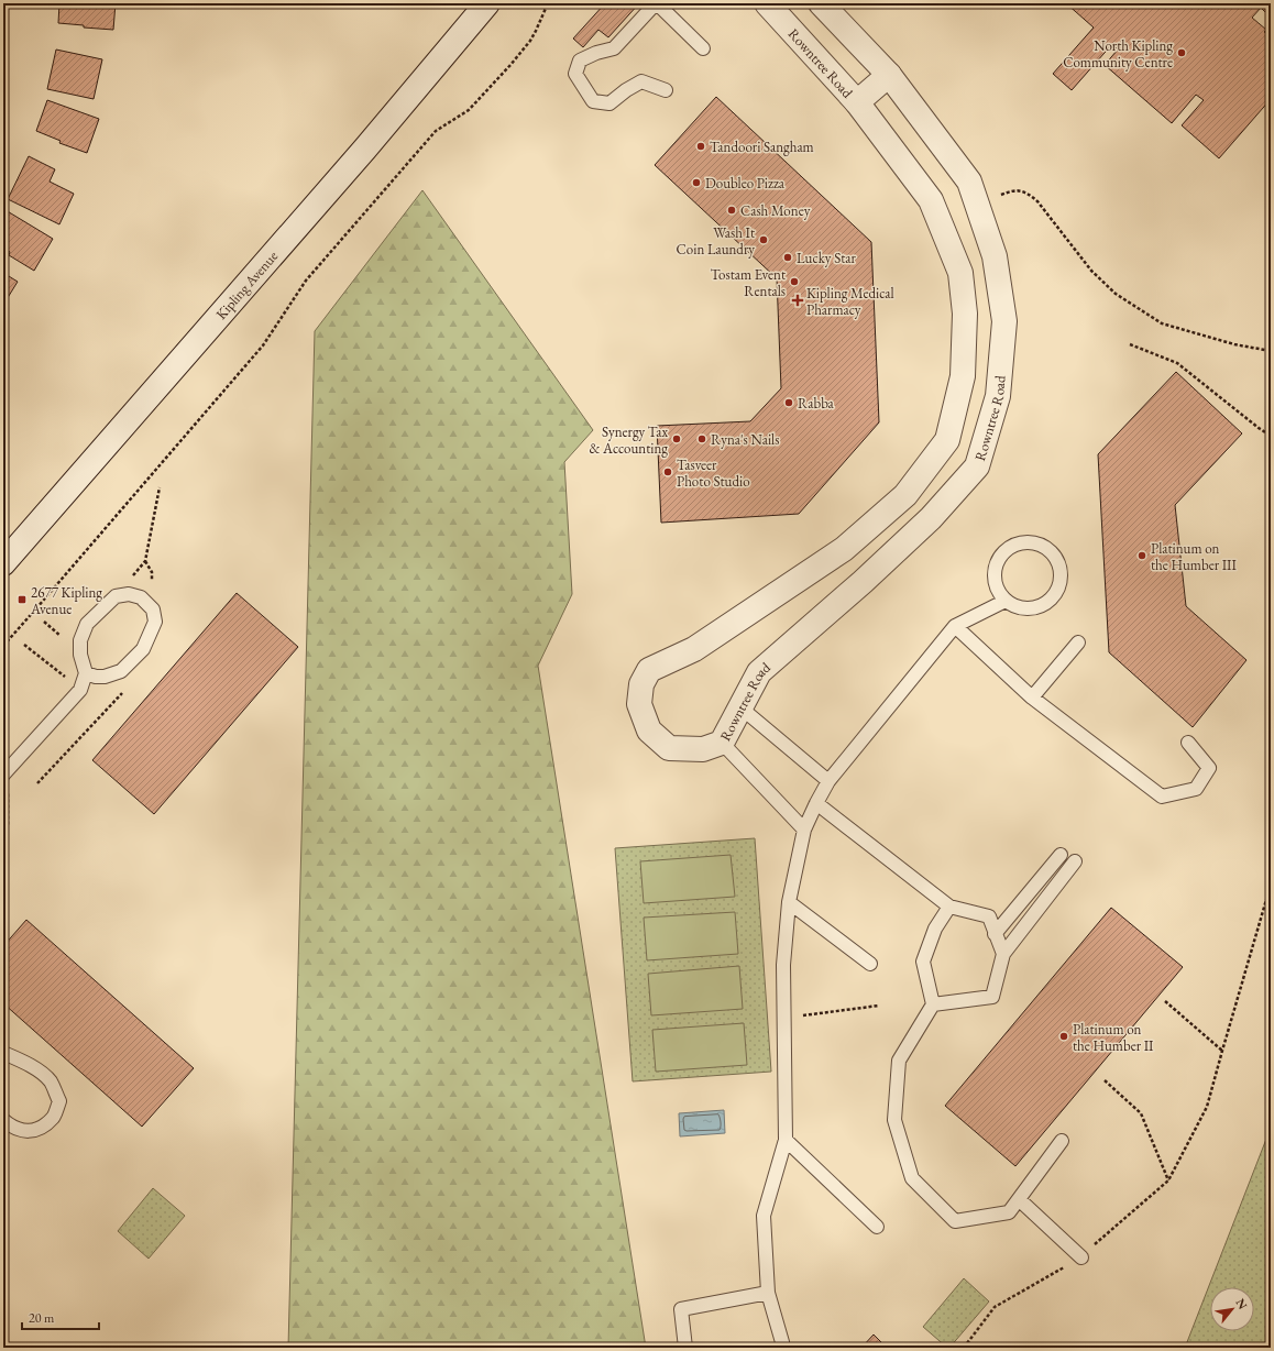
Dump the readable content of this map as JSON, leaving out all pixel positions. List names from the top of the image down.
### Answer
{
  "streets": {
    "street": ["Rowntree Road", "Kipling Avenue"]
  },
  "places": {
    "other": [
      "North Kipling Community Centre",
      "Tandoori Sangham",
      "Doubleo Pizza",
      "Cash Money",
      "Wash It Coin Laundry",
      "Lucky Star",
      "Tostam Event Rentals",
      "Rabba",
      "Synergy Tax & Accounting",
      "Ryna's Nails",
      "Tasveer Photo Studio",
      "Platinum on the Humber III",
      "Platinum on the Humber II"
    ],
    "health": ["Kipling Medical Pharmacy"],
    "transit": ["2677 Kipling Avenue"]
  },
  "scale_bar": "20 m",
  "north": "top right"
}
